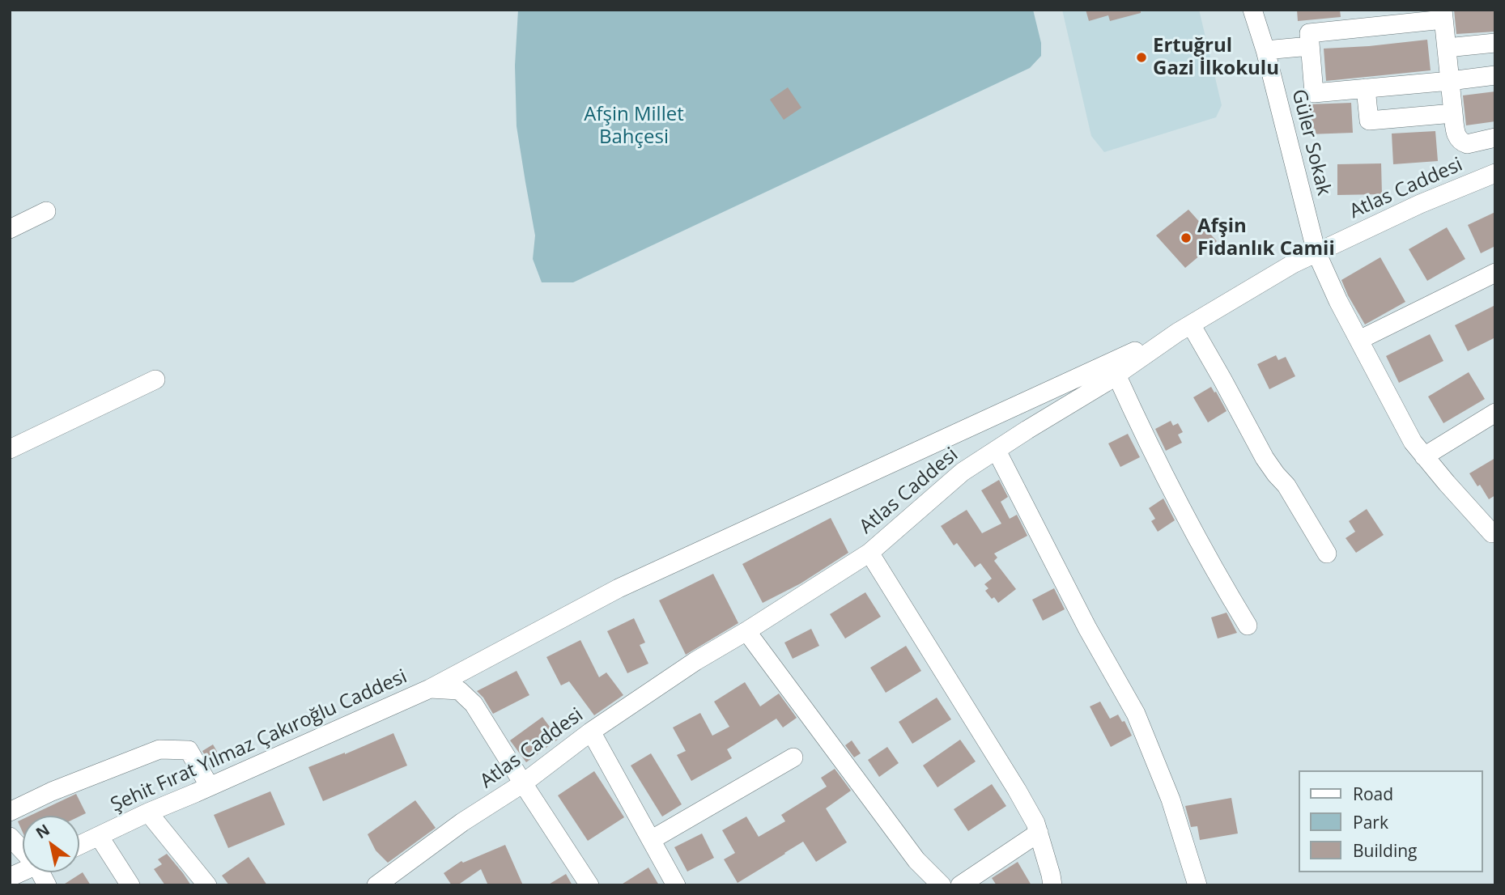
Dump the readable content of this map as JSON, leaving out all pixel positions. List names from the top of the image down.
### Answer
{
  "streets": {
    "street": ["Güler Sokak", "Atlas Caddesi", "Şehit Fırat Yılmaz Çakıroğlu Caddesi"]
  },
  "crossings": [
    ["Güler Sokak", "Atlas Caddesi"],
    ["Atlas Caddesi", "Şehit Fırat Yılmaz Çakıroğlu Caddesi"]
  ],
  "parks": ["Afşin Millet Bahçesi"],
  "places": ["Ertuğrul Gazi İlkokulu", "Afşin Fidanlık Camii"],
  "legend": ["Road", "Park", "Building"],
  "north": "top left"
}
